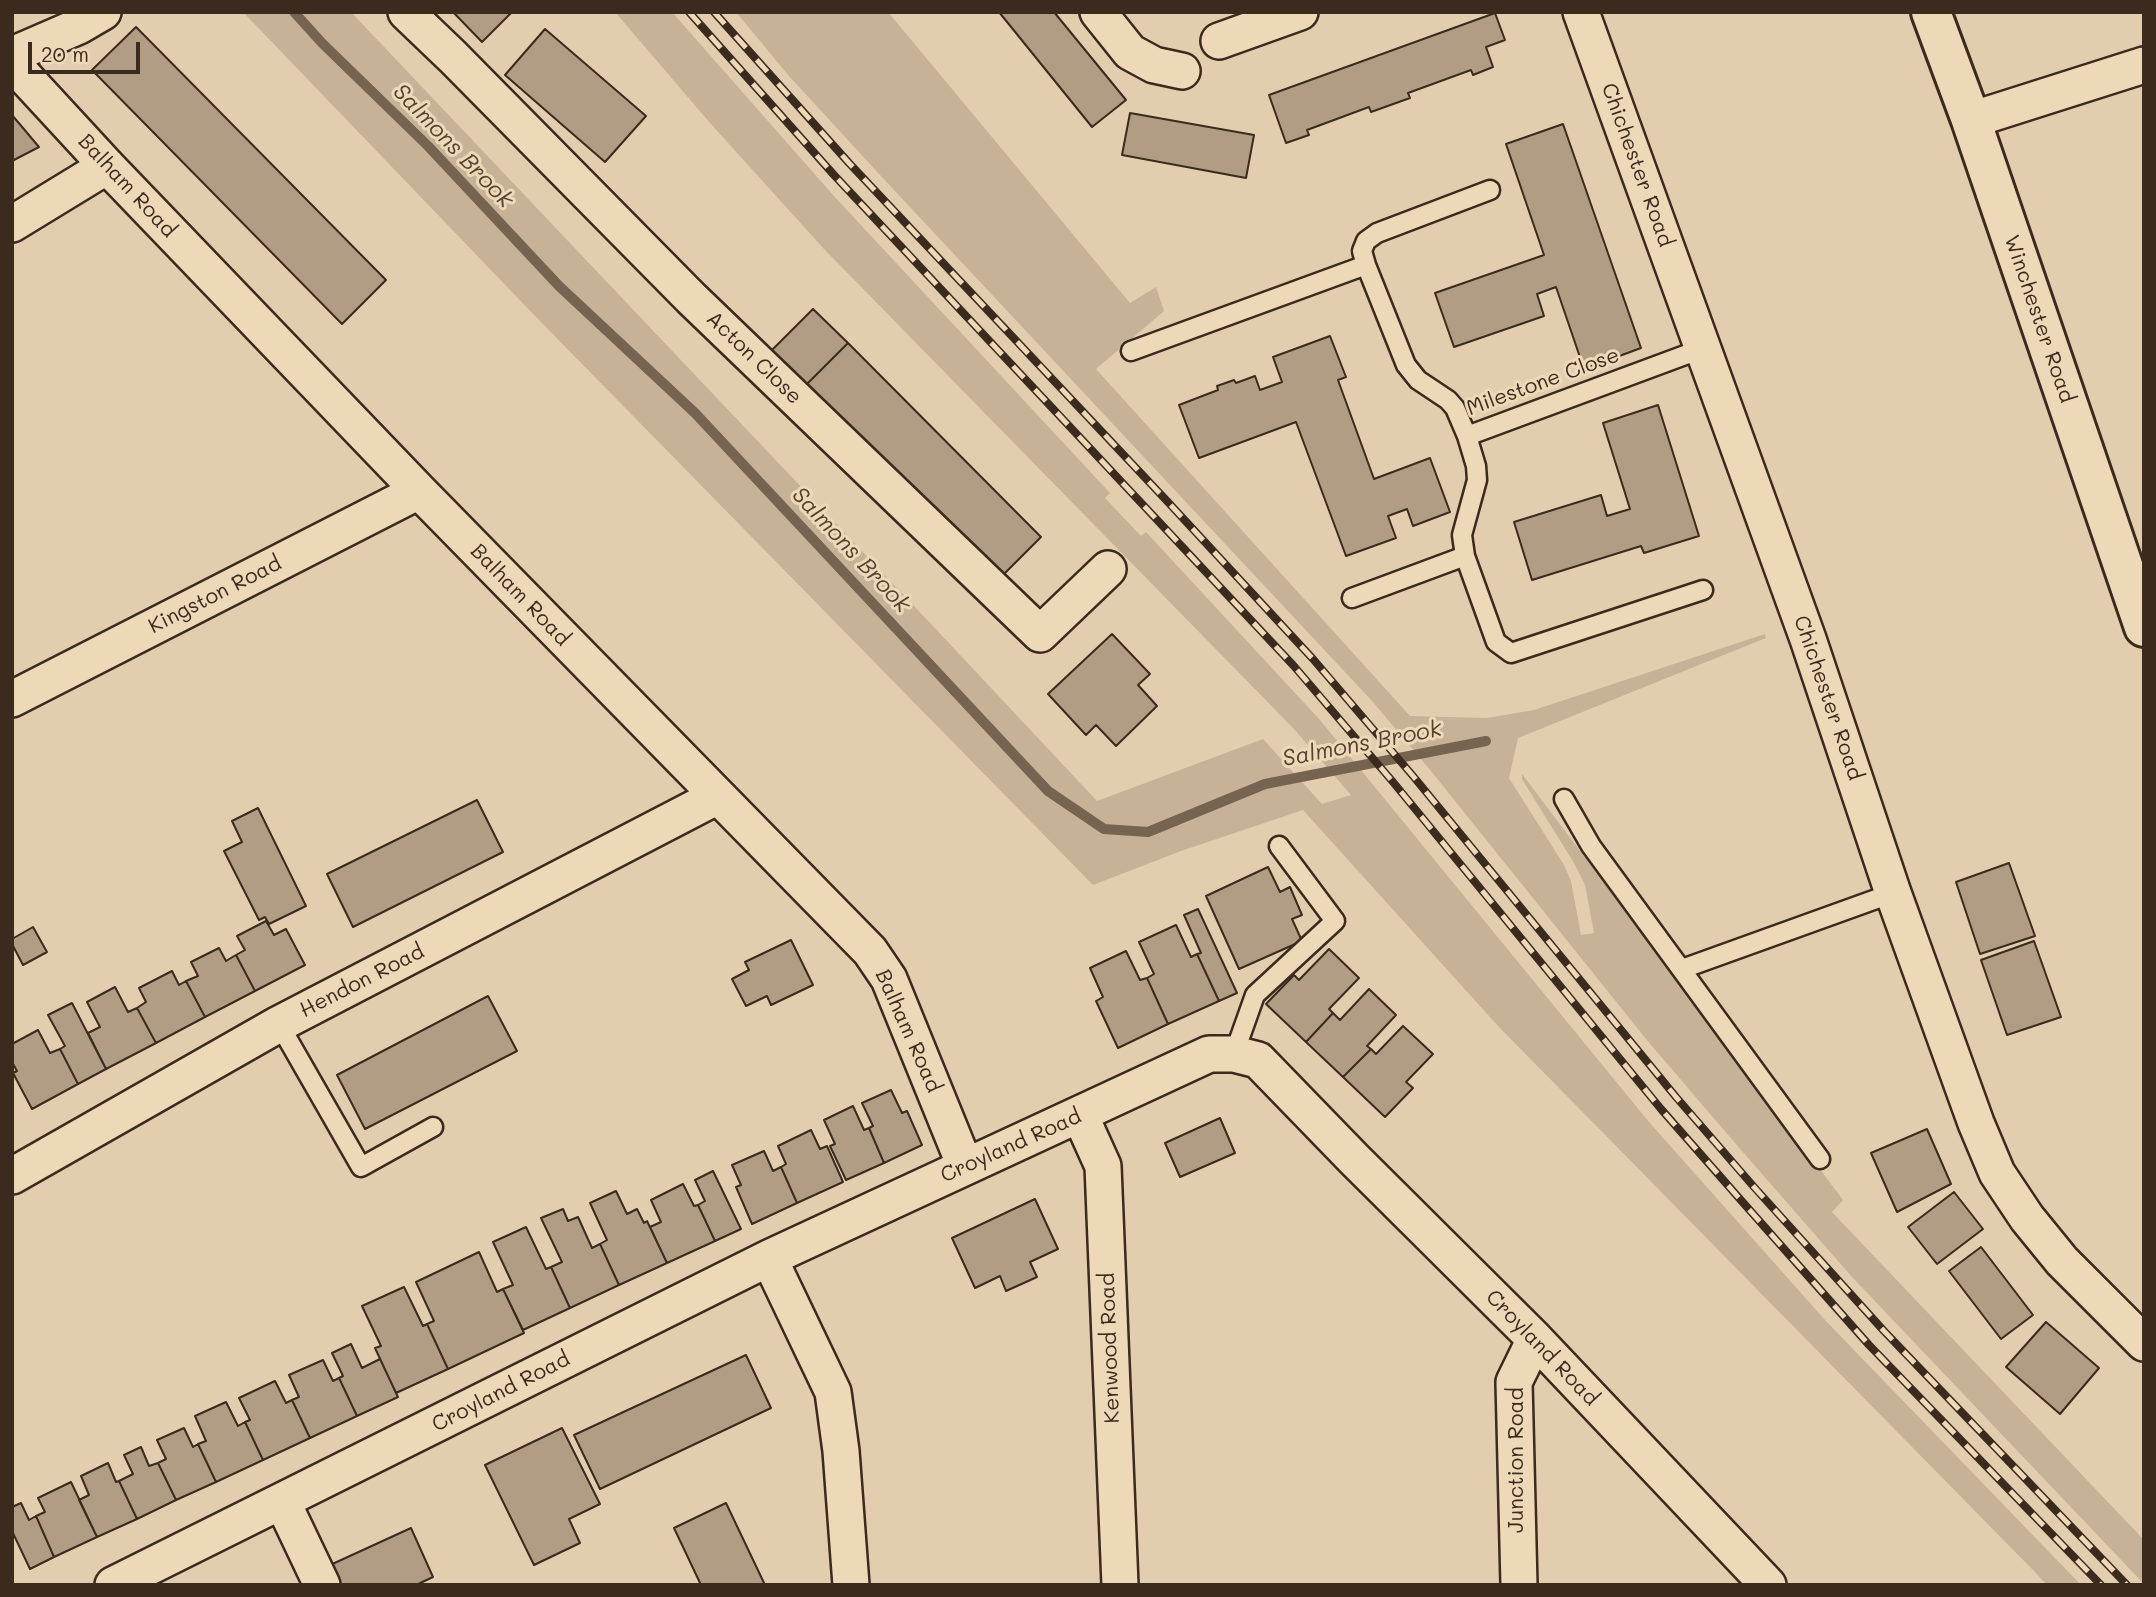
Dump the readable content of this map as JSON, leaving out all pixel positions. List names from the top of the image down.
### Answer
{
  "streets": {
    "street": [
      "Chichester Road",
      "Balham Road",
      "Winchester Road",
      "Acton Close",
      "Kingston Road",
      "Hendon Road",
      "Croyland Road",
      "Kenwood Road",
      "Junction Road"
    ],
    "lane": ["Milestone Close"]
  },
  "crossings": [
    ["Chichester Road", "Milestone Close"],
    ["Balham Road", "Kingston Road"],
    ["Balham Road", "Hendon Road"],
    ["Balham Road", "Croyland Road"],
    ["Croyland Road", "Kenwood Road"],
    ["Croyland Road", "Junction Road"]
  ],
  "water": ["Salmons Brook"],
  "scale_bar": "20 m"
}
